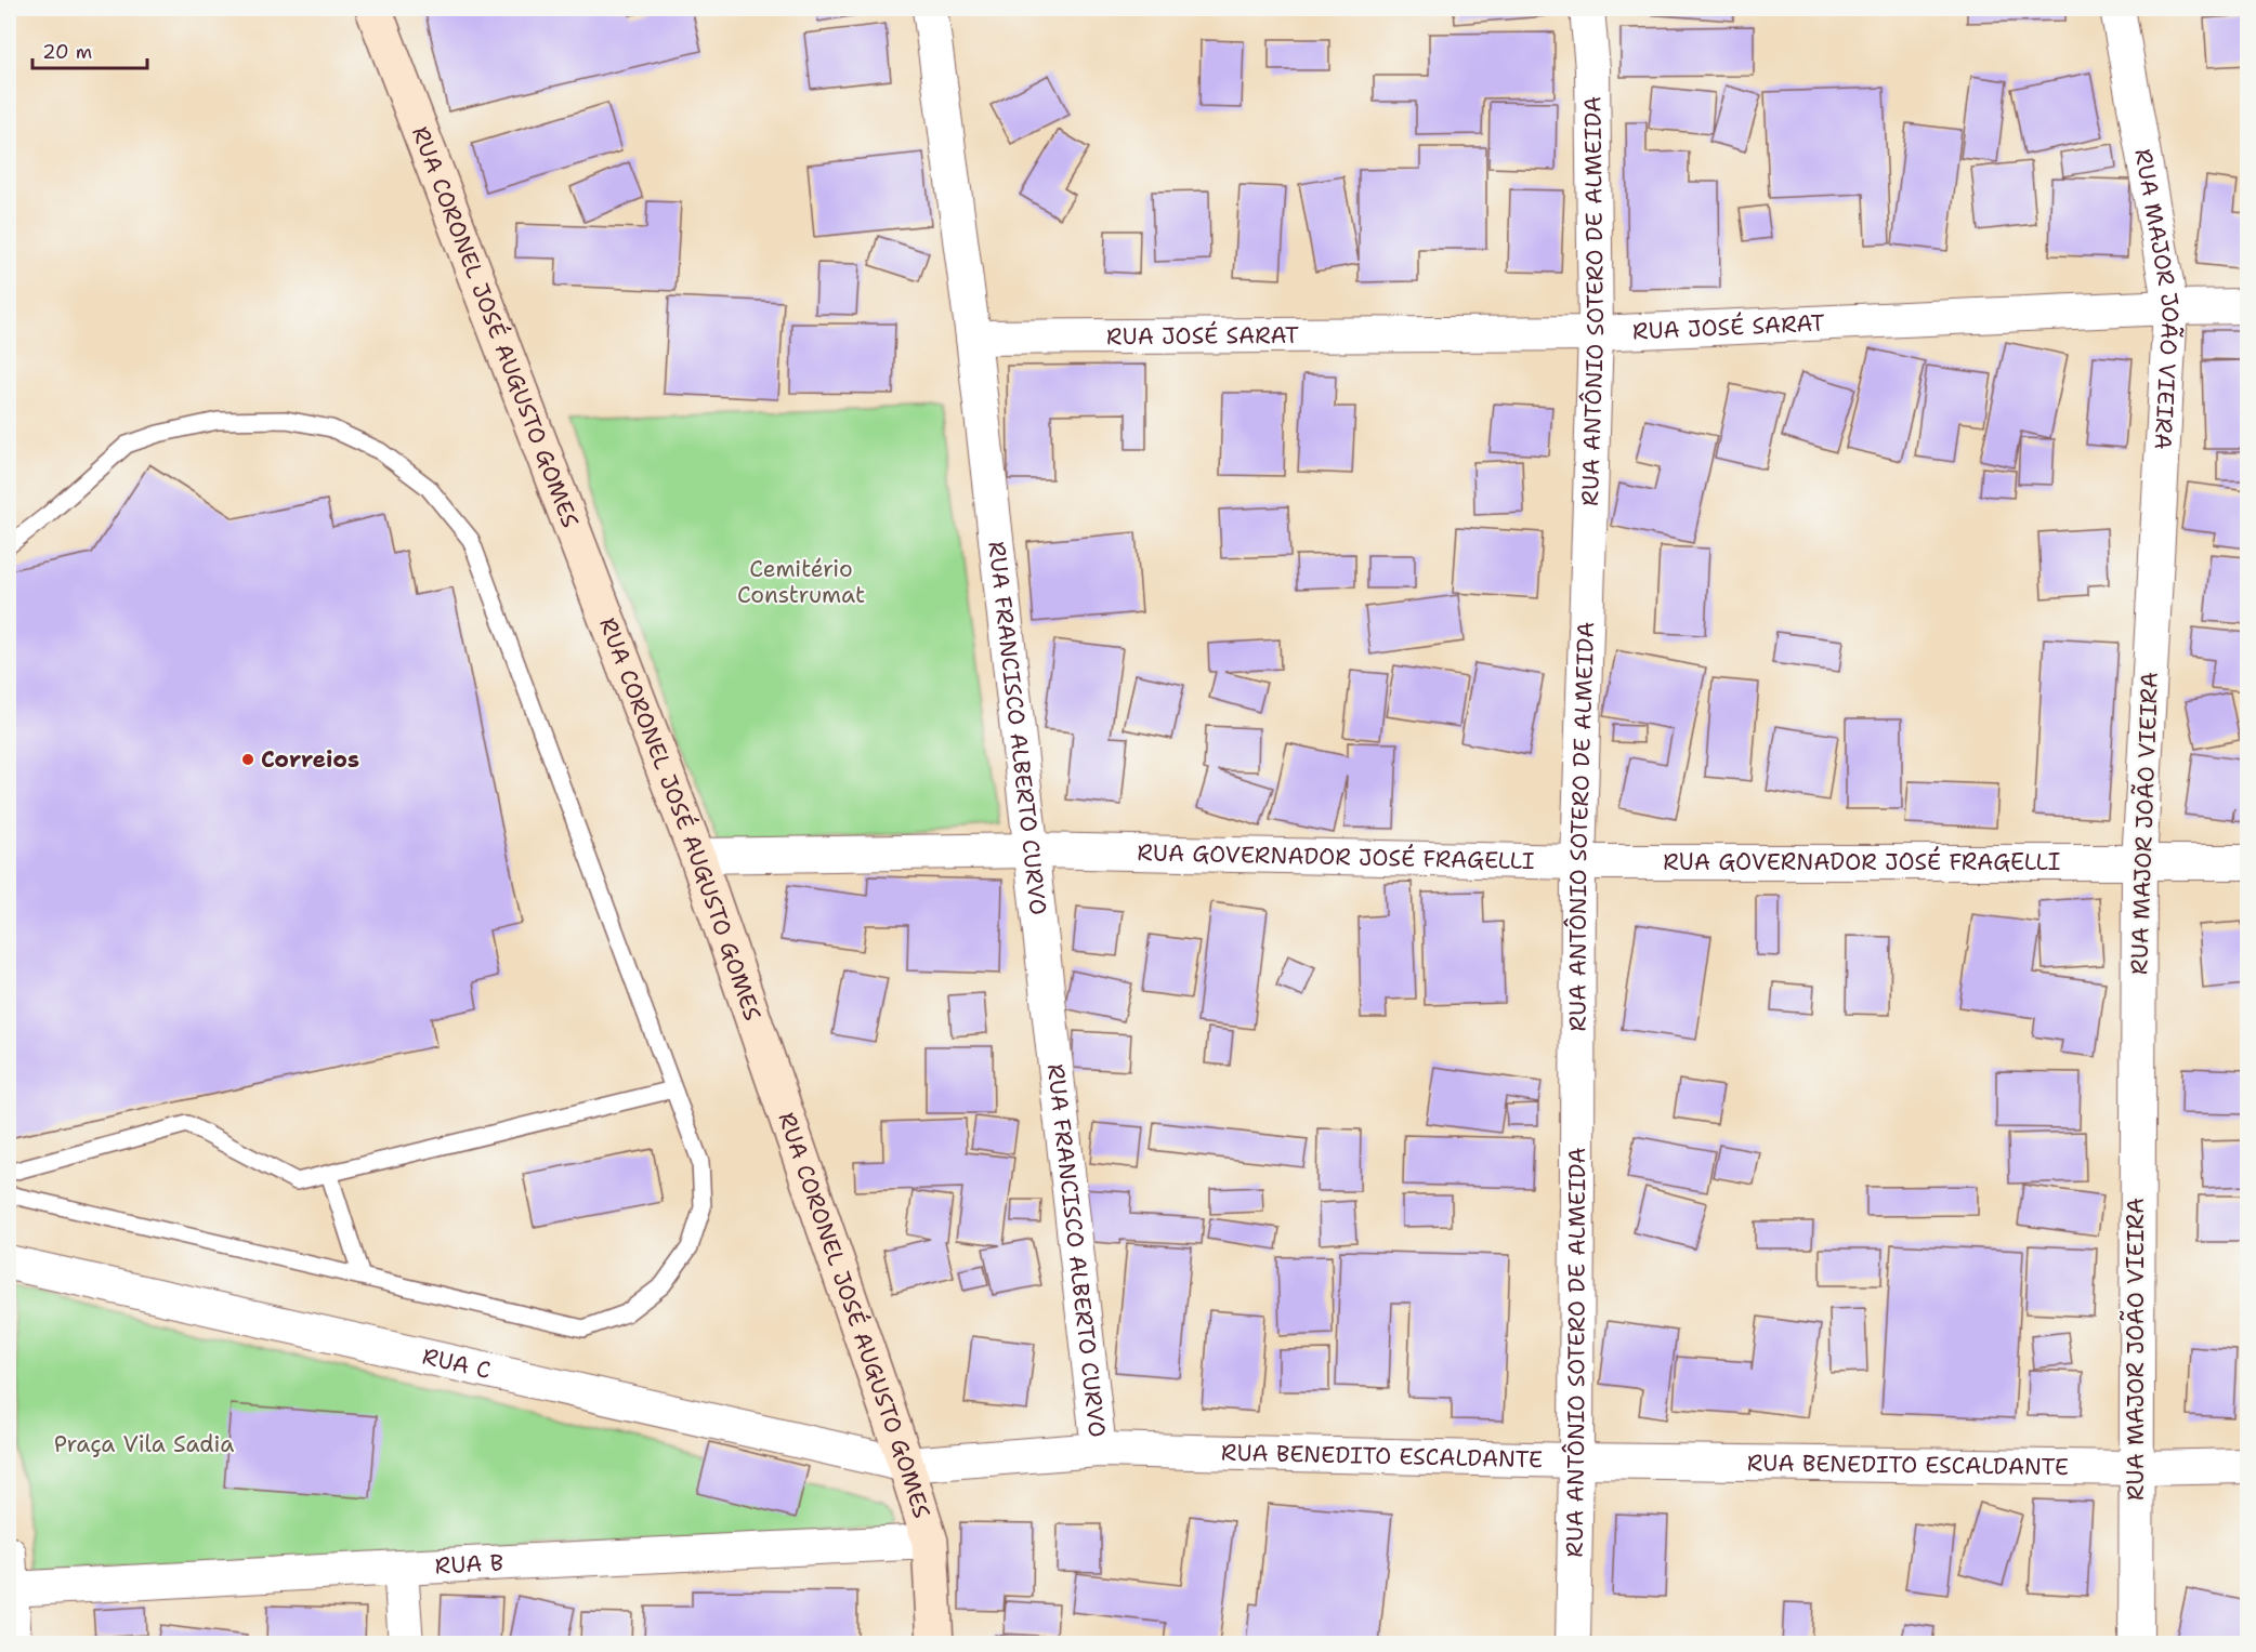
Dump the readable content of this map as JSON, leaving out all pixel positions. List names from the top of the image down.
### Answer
{
  "streets": {
    "street": [
      "RUA MAJOR JOÃO VIEIRA",
      "RUA ANTÔNIO SOTERO DE ALMEIDA",
      "RUA CORONEL JOSÉ AUGUSTO GOMES",
      "RUA JOSÉ SARAT",
      "RUA FRANCISCO ALBERTO CURVO",
      "RUA GOVERNADOR JOSÉ FRAGELLI",
      "RUA C",
      "RUA BENEDITO ESCALDANTE",
      "RUA B"
    ]
  },
  "crossings": [
    ["RUA MAJOR JOÃO VIEIRA", "RUA JOSÉ SARAT"],
    ["RUA MAJOR JOÃO VIEIRA", "RUA GOVERNADOR JOSÉ FRAGELLI"],
    ["RUA MAJOR JOÃO VIEIRA", "RUA BENEDITO ESCALDANTE"],
    ["RUA ANTÔNIO SOTERO DE ALMEIDA", "RUA JOSÉ SARAT"],
    ["RUA ANTÔNIO SOTERO DE ALMEIDA", "RUA GOVERNADOR JOSÉ FRAGELLI"],
    ["RUA ANTÔNIO SOTERO DE ALMEIDA", "RUA BENEDITO ESCALDANTE"],
    ["RUA CORONEL JOSÉ AUGUSTO GOMES", "RUA GOVERNADOR JOSÉ FRAGELLI"],
    ["RUA CORONEL JOSÉ AUGUSTO GOMES", "RUA C"],
    ["RUA CORONEL JOSÉ AUGUSTO GOMES", "RUA BENEDITO ESCALDANTE"],
    ["RUA CORONEL JOSÉ AUGUSTO GOMES", "RUA B"],
    ["RUA JOSÉ SARAT", "RUA FRANCISCO ALBERTO CURVO"],
    ["RUA FRANCISCO ALBERTO CURVO", "RUA GOVERNADOR JOSÉ FRAGELLI"],
    ["RUA FRANCISCO ALBERTO CURVO", "RUA BENEDITO ESCALDANTE"],
    ["RUA C", "RUA BENEDITO ESCALDANTE"]
  ],
  "parks": ["Cemitério Construmat", "Praça Vila Sadia"],
  "places": ["Correios"],
  "scale_bar": "20 m"
}
